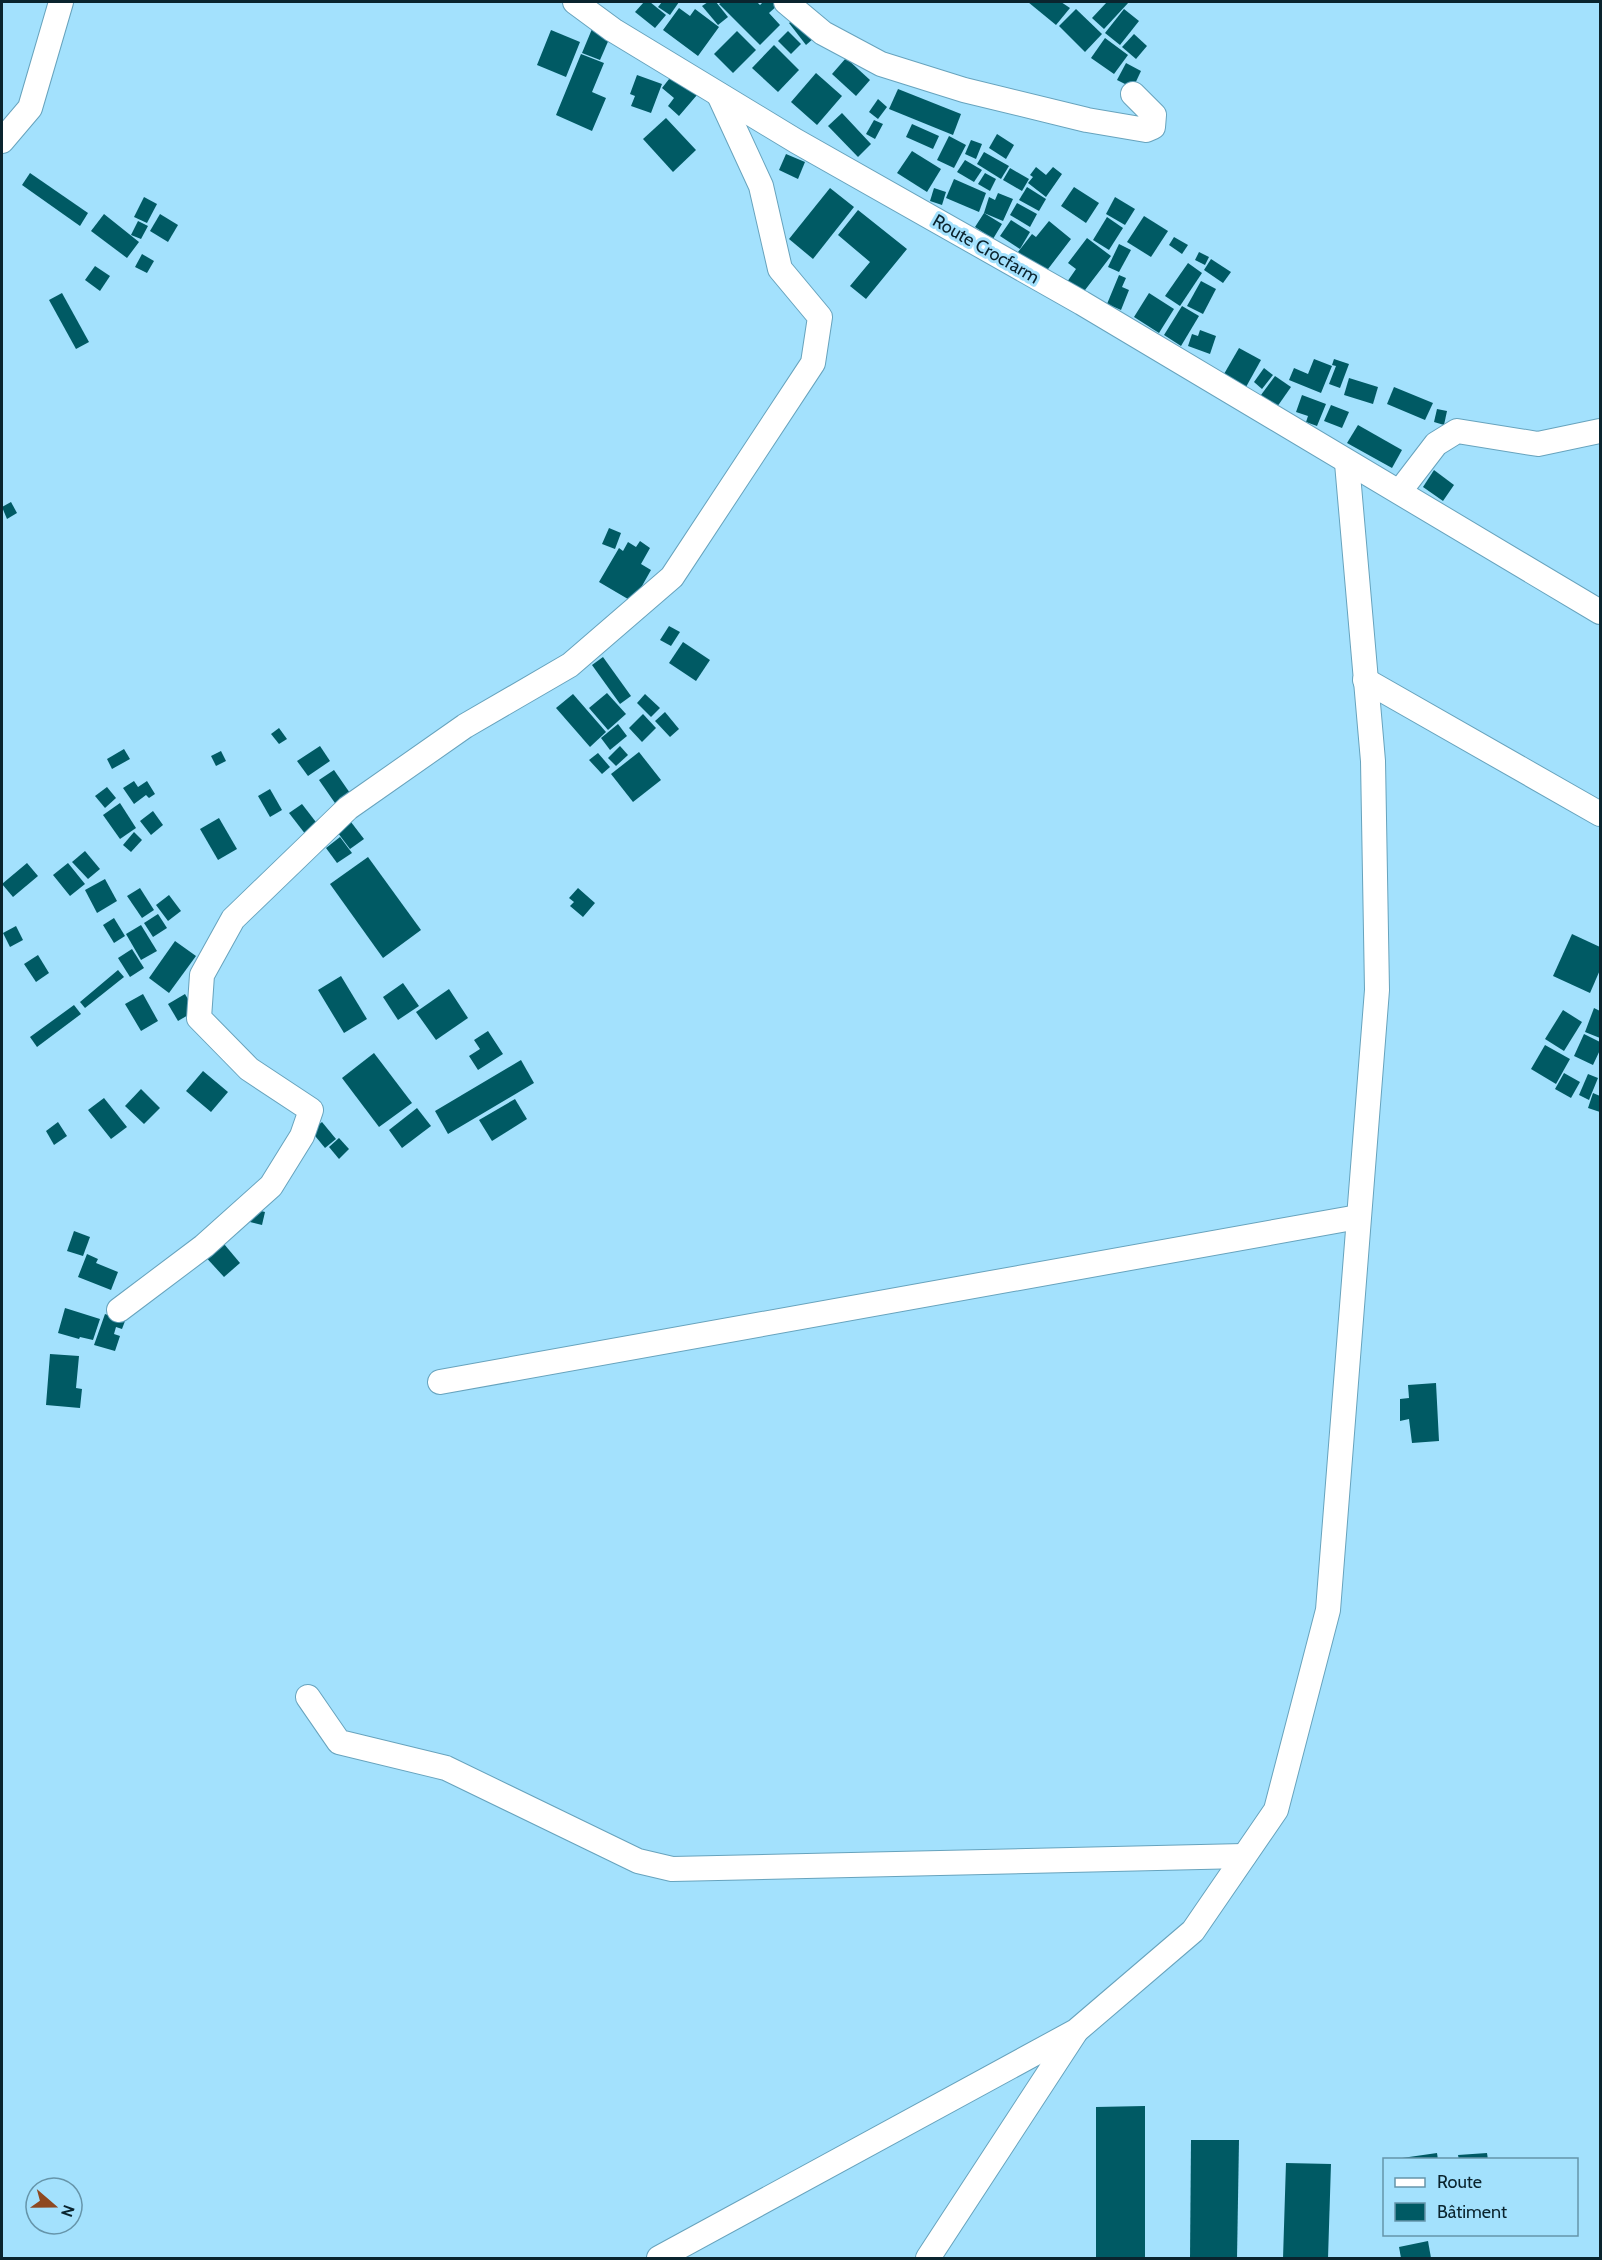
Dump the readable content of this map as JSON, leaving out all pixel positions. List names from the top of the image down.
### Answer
{
  "streets": {
    "street": ["Route Crocfarm"]
  },
  "legend": ["Route", "Bâtiment"],
  "north": "right"
}
